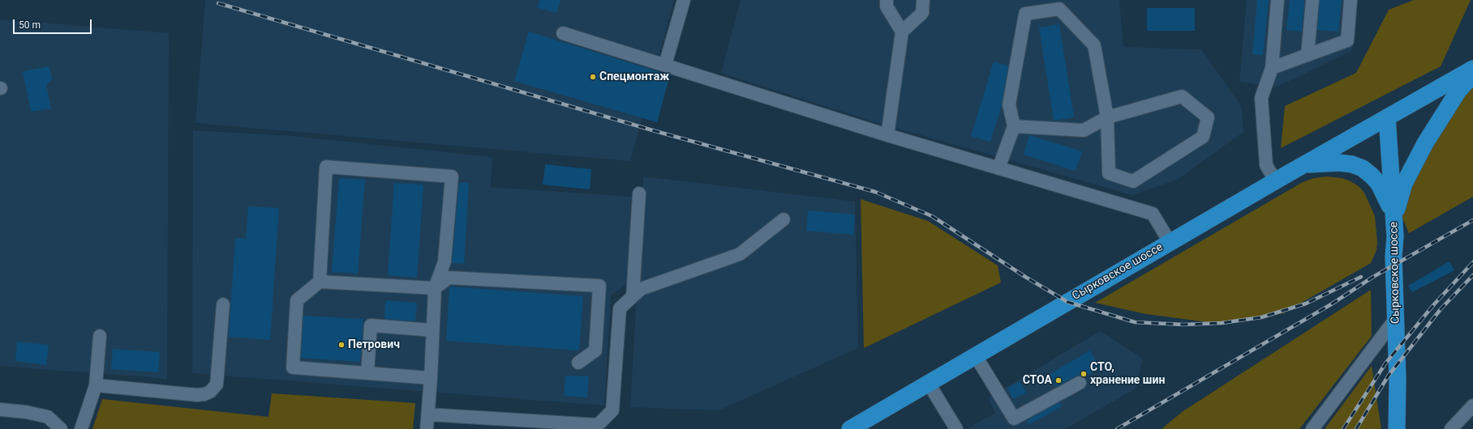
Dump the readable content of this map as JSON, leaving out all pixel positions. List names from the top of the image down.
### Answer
{
  "streets": {
    "main road": ["Сырковское шоссе"]
  },
  "places": [
    "Спецмонтаж",
    "Петрович",
    "СТО, хранение шин",
    "СТОА"
  ],
  "scale_bar": "50 m"
}
